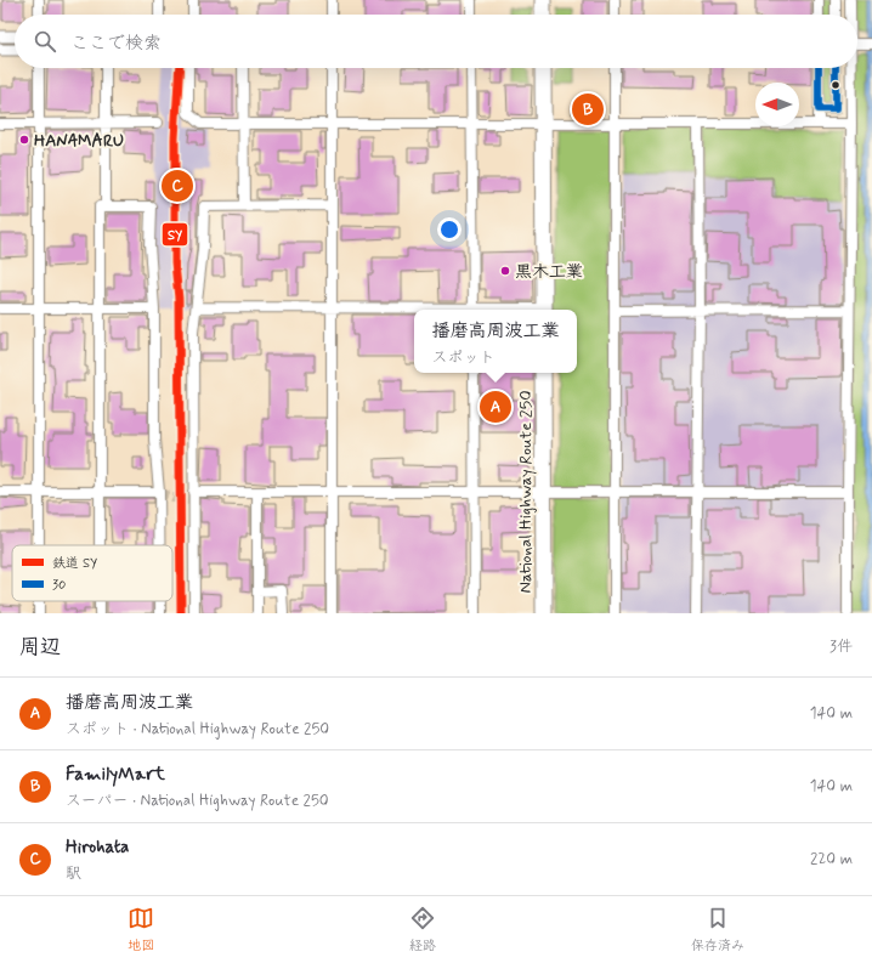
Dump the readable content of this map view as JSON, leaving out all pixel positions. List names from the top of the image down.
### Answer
{
  "streets": {
    "highway": ["National Highway Route 250"]
  },
  "places": ["HANAMARU", "黒木工業"],
  "lines": ["rail line SY", "transit line 30"],
  "legend": ["鉄道 SY", "30"],
  "north": "left",
  "page": {
    "search": "ここで検索",
    "pins": ["B", "C", "A"],
    "popup": ["播磨高周波工業", "スポット"],
    "heading": ["周辺", "3件"],
    "list": [
      {
        "mark": "A",
        "name": "播磨高周波工業",
        "note": "スポット · National Highway Route 250",
        "value": "140 m"
      },
      {
        "mark": "B",
        "name": "FamilyMart",
        "note": "スーパー · National Highway Route 250",
        "value": "140 m"
      },
      {
        "mark": "C",
        "name": "Hirohata",
        "note": "駅",
        "value": "220 m"
      }
    ],
    "nav": ["地図", "経路", "保存済み"]
  }
}
